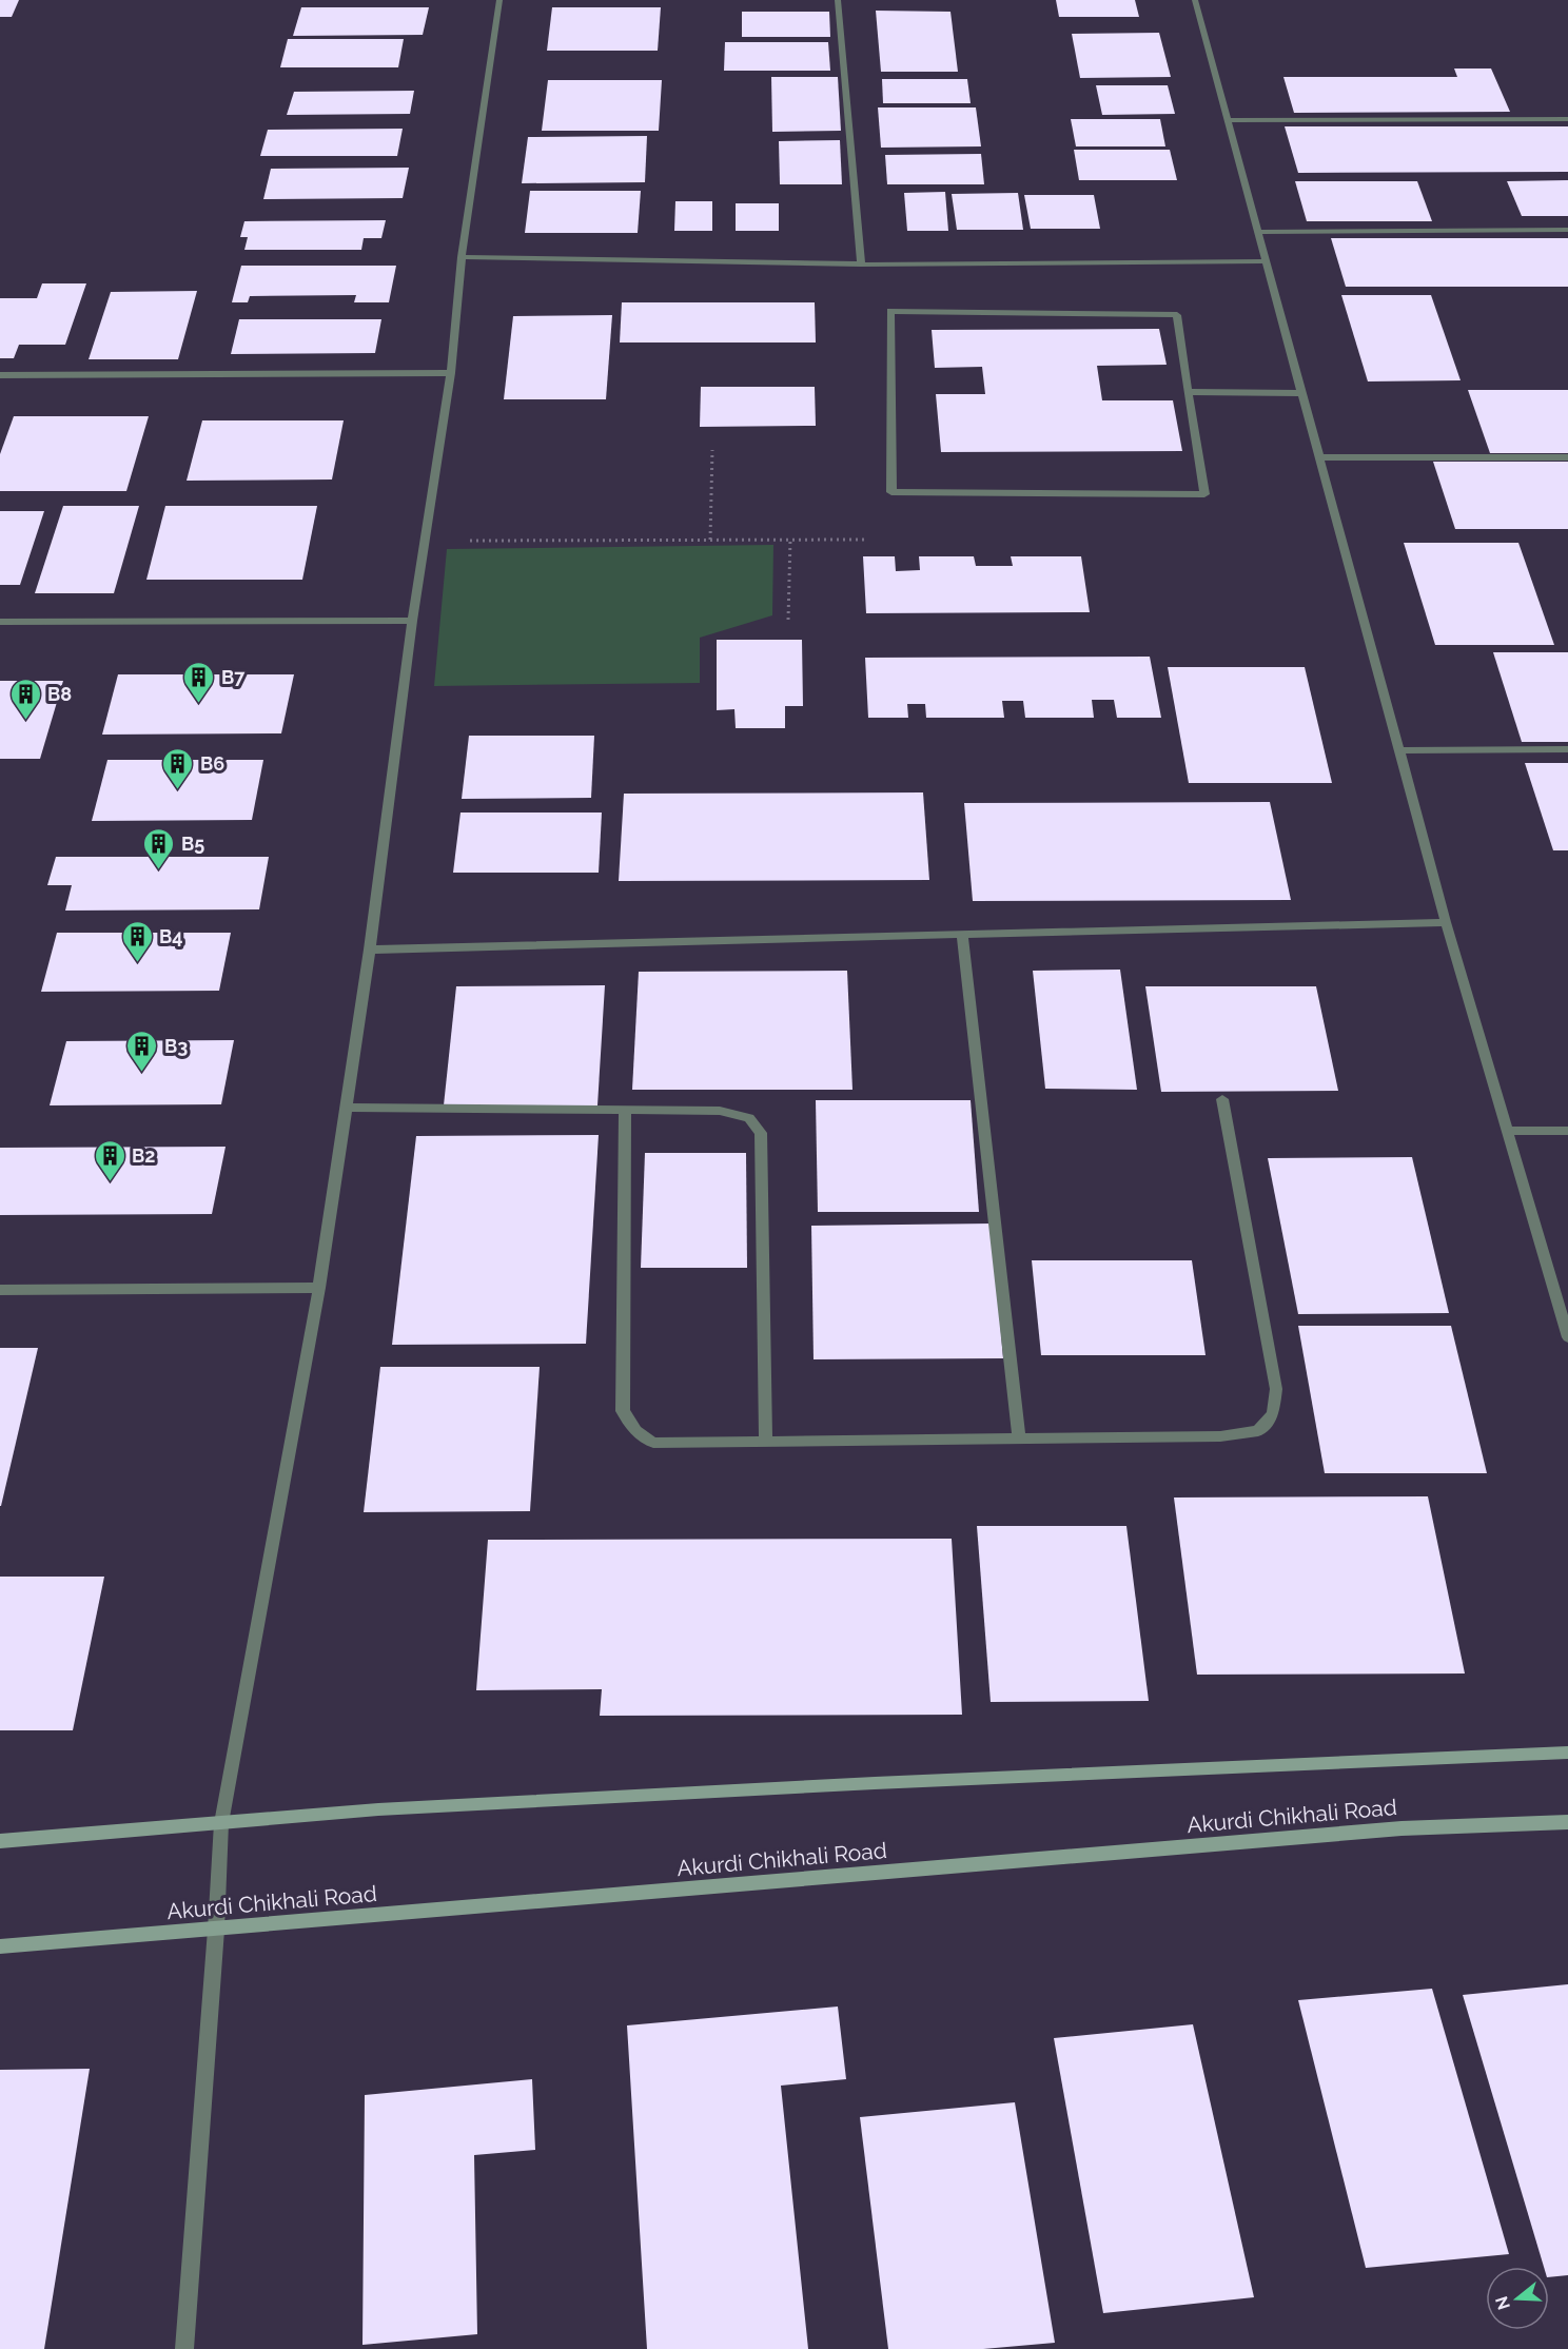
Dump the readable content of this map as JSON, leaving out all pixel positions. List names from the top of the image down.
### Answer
{
  "streets": {
    "main road": ["Akurdi Chikhali Road"]
  },
  "places": {
    "building": [
      "B7",
      "B8",
      "B6",
      "B5",
      "B4",
      "B3",
      "B2"
    ]
  },
  "north": "left"
}
